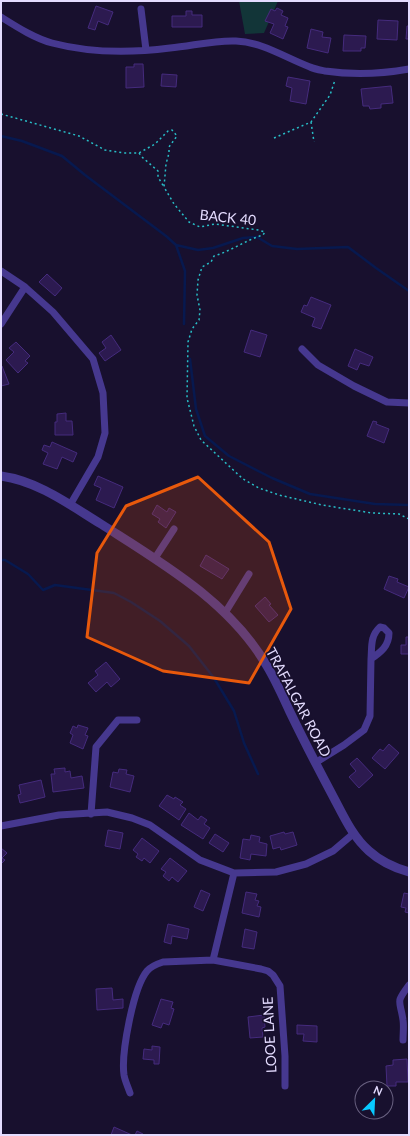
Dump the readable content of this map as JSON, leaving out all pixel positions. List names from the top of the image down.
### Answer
{
  "streets": {
    "street": ["TRAFALGAR ROAD", "LOOE LANE"],
    "path": ["BACK 40"]
  },
  "north": "top right"
}
